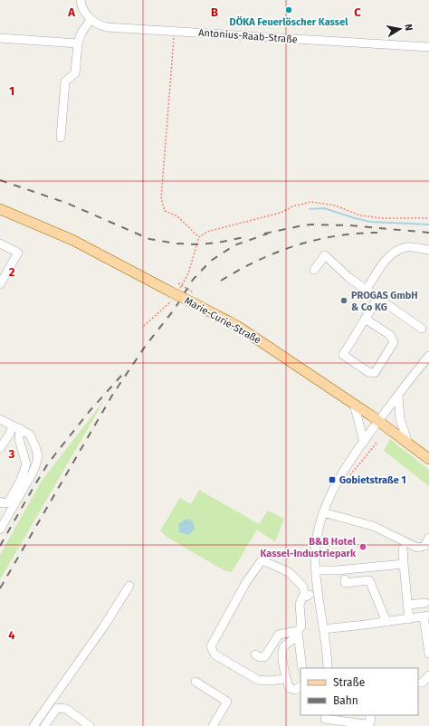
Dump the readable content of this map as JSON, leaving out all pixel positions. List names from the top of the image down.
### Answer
{
  "streets": {
    "main road": ["Marie-Curie-Straße"],
    "street": ["Antonius-Raab-Straße"]
  },
  "places": {
    "other": ["DÖKA Feuerlöscher Kassel", "PROGAS GmbH & Co KG", "B&B Hotel Kassel-Industriepark"],
    "transit": ["Gobietstraße 1"]
  },
  "legend": ["Straße", "Bahn"],
  "north": "right",
  "grid": {
    "columns": ["A", "B", "C"],
    "rows": [
      "1",
      "2",
      "3",
      "4"
    ]
  }
}
